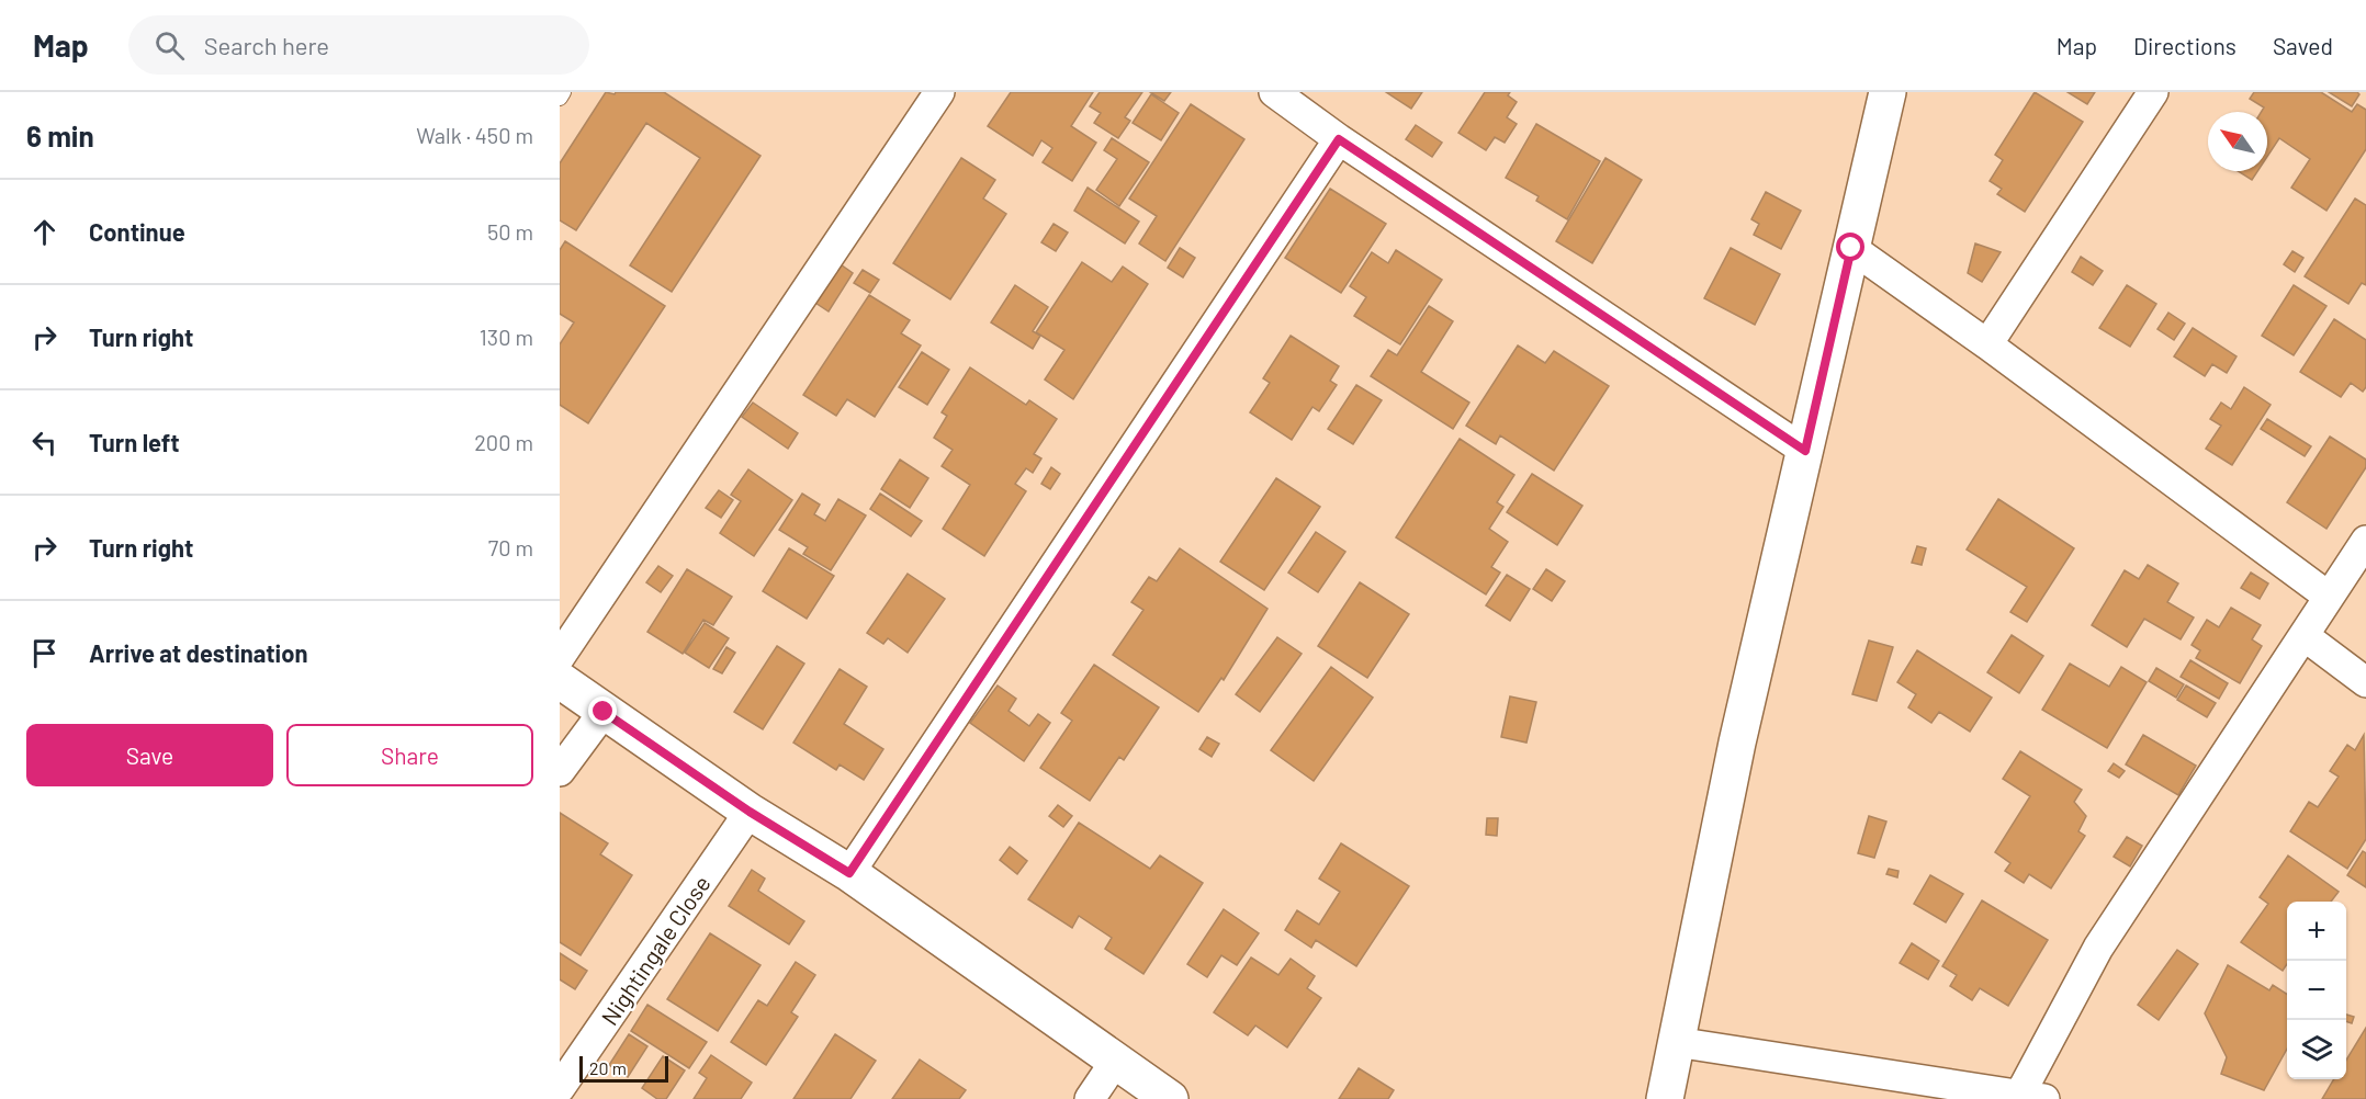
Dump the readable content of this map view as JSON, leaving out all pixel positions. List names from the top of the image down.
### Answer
{
  "streets": {
    "street": ["Nightingale Close"]
  },
  "scale_bar": "20 m",
  "north": "top left",
  "page": {
    "header": "Map",
    "search": "Search here",
    "nav": ["Map", "Directions", "Saved"],
    "heading": ["6 min", "Walk · 450 m"],
    "list": [
      ["Continue", "50 m"],
      ["Turn right", "130 m"],
      ["Turn left", "200 m"],
      ["Turn right", "70 m"],
      "Arrive at destination"
    ],
    "buttons": ["Save", "Share"],
    "map_buttons": ["+", "−"],
    "scale": "20 m"
  }
}
